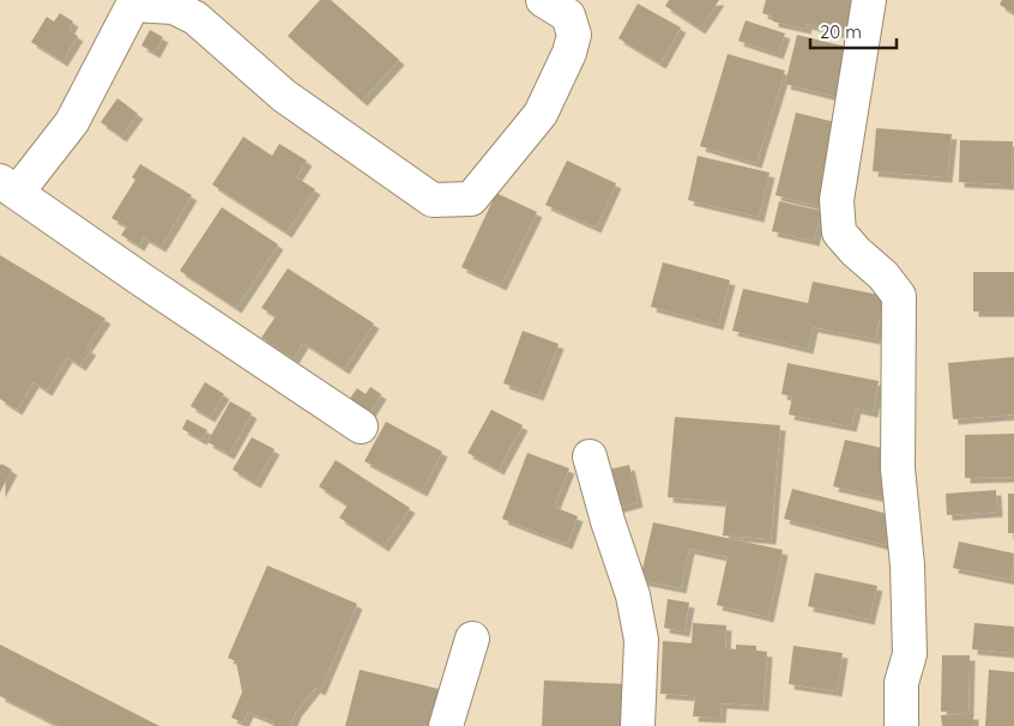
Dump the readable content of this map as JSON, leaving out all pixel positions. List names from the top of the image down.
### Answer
{
  "scale_bar": "20 m"
}
